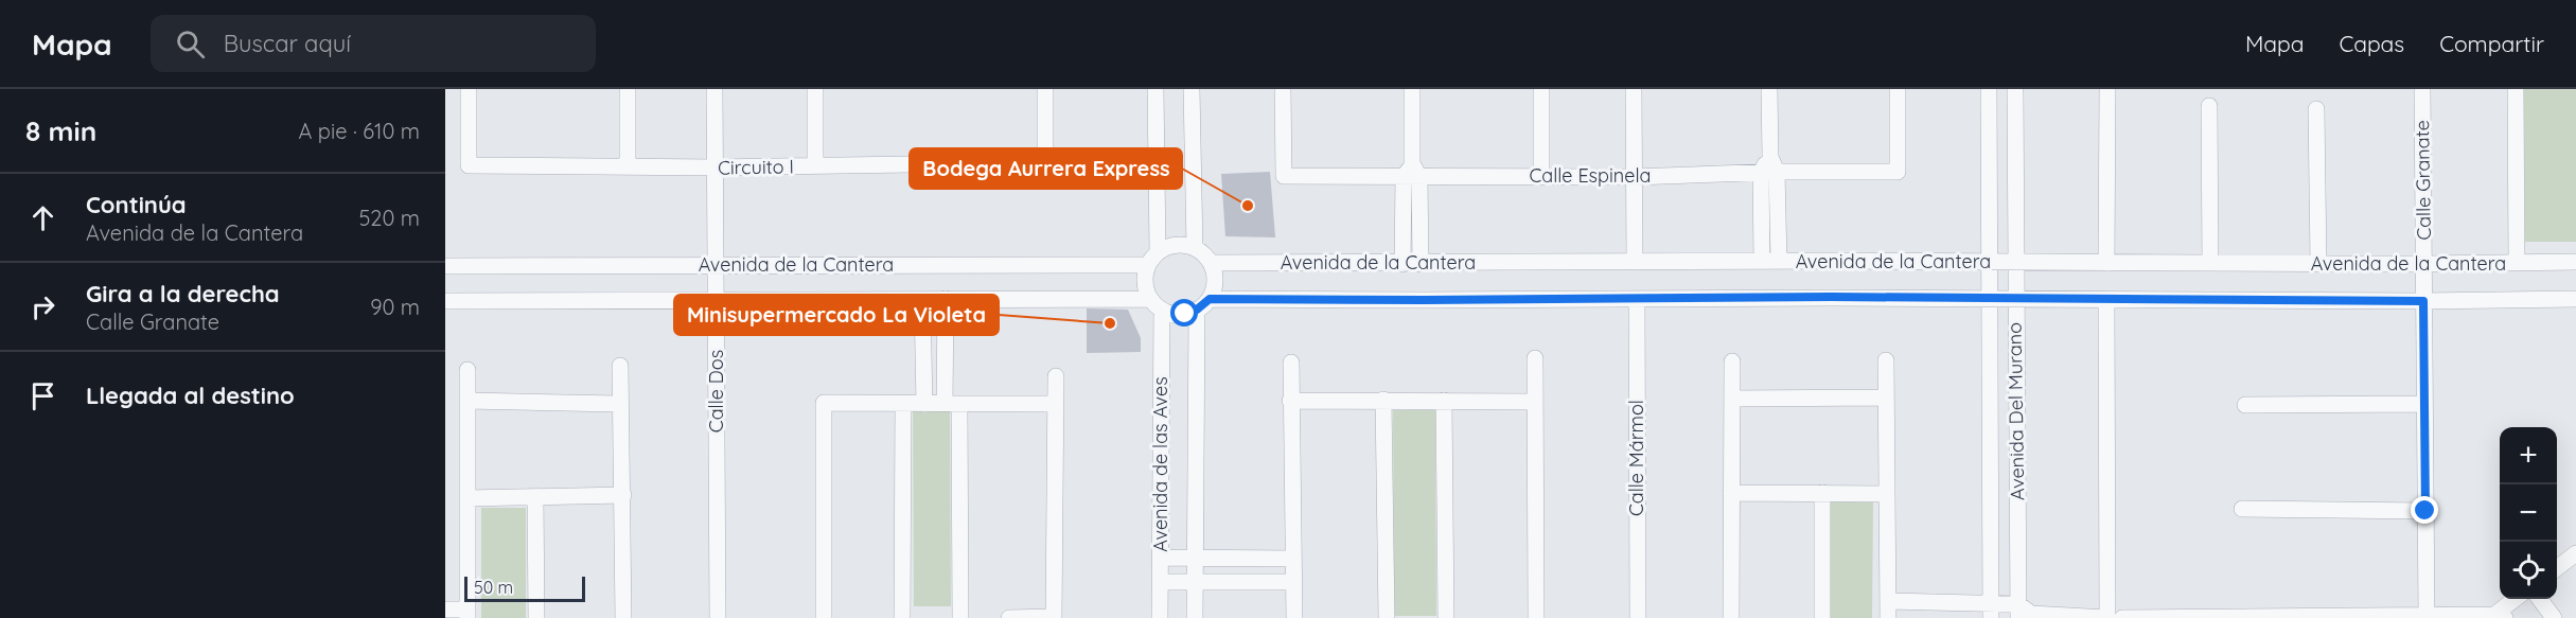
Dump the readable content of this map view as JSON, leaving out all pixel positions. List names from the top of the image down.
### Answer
{
  "streets": {
    "street": [
      "Circuito I",
      "Calle Espinela",
      "Calle Granate",
      "Avenida de la Cantera",
      "Calle Dos",
      "Avenida Del Murano",
      "Calle Mármol",
      "Avenida de las Aves"
    ]
  },
  "crossings": [
    ["Circuito I", "Calle Dos"],
    ["Calle Granate", "Avenida de la Cantera"],
    ["Avenida de la Cantera", "Calle Dos"],
    ["Avenida de la Cantera", "Avenida Del Murano"],
    ["Avenida de la Cantera", "Calle Mármol"],
    ["Avenida de la Cantera", "Avenida de las Aves"]
  ],
  "places": ["Bodega Aurrera Express", "Minisupermercado La Violeta"],
  "scale_bar": "50 m",
  "page": {
    "header": "Mapa",
    "search": "Buscar aquí",
    "nav": ["Mapa", "Capas", "Compartir"],
    "heading": ["8 min", "A pie · 610 m"],
    "list": [
      ["Continúa", "Avenida de la Cantera", "520 m"],
      ["Gira a la derecha", "Calle Granate", "90 m"],
      "Llegada al destino"
    ],
    "map_buttons": ["+", "−"],
    "scale": "50 m"
  }
}
